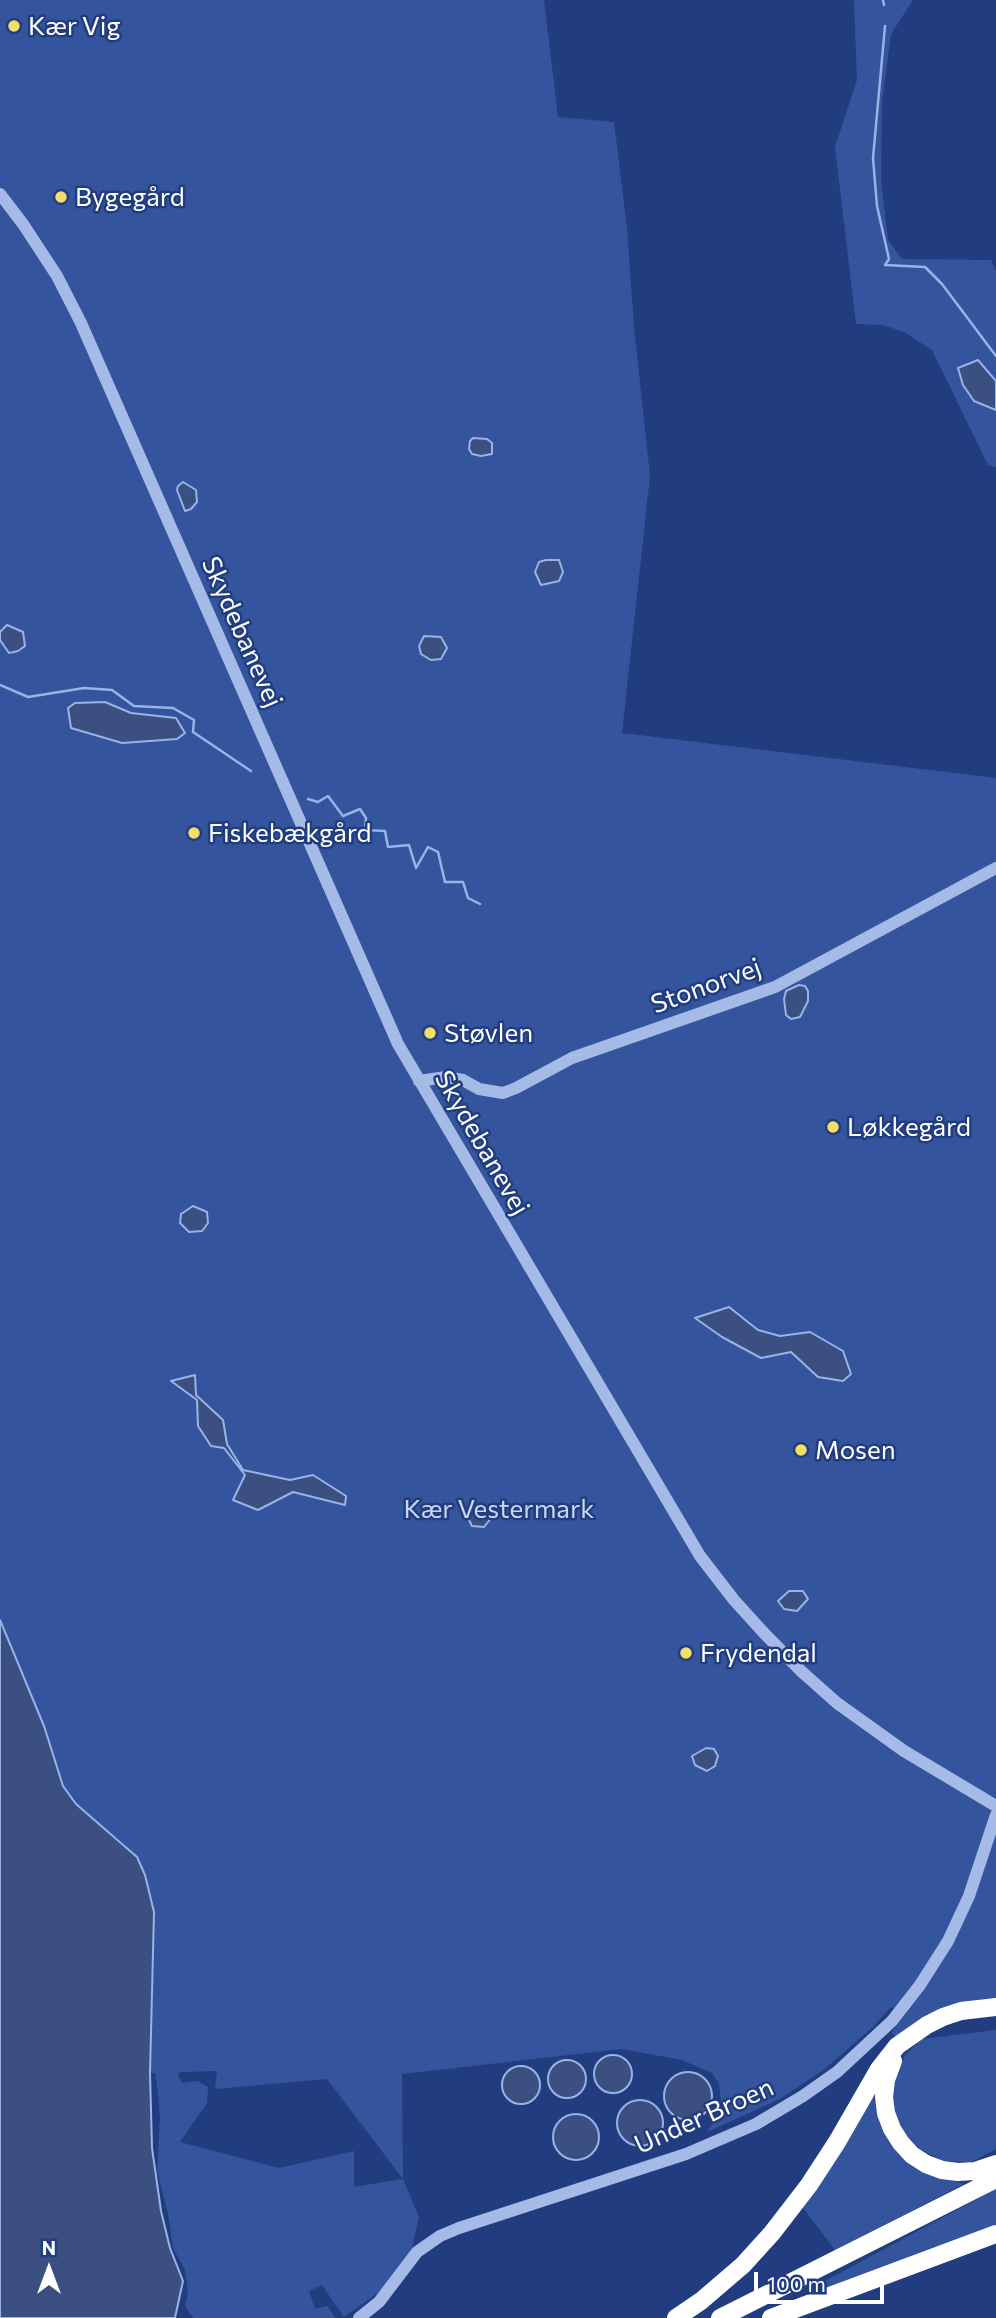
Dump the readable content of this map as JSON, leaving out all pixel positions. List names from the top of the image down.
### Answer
{
  "streets": {
    "street": ["Skydebanevej", "Stonorvej", "Under Broen"]
  },
  "crossings": [
    ["Skydebanevej", "Stonorvej"]
  ],
  "parks": ["Kær Vestermark"],
  "places": [
    "Kær Vig",
    "Bygegård",
    "Fiskebækgård",
    "Støvlen",
    "Løkkegård",
    "Mosen",
    "Frydendal"
  ],
  "scale_bar": "100 m",
  "north": "top"
}
